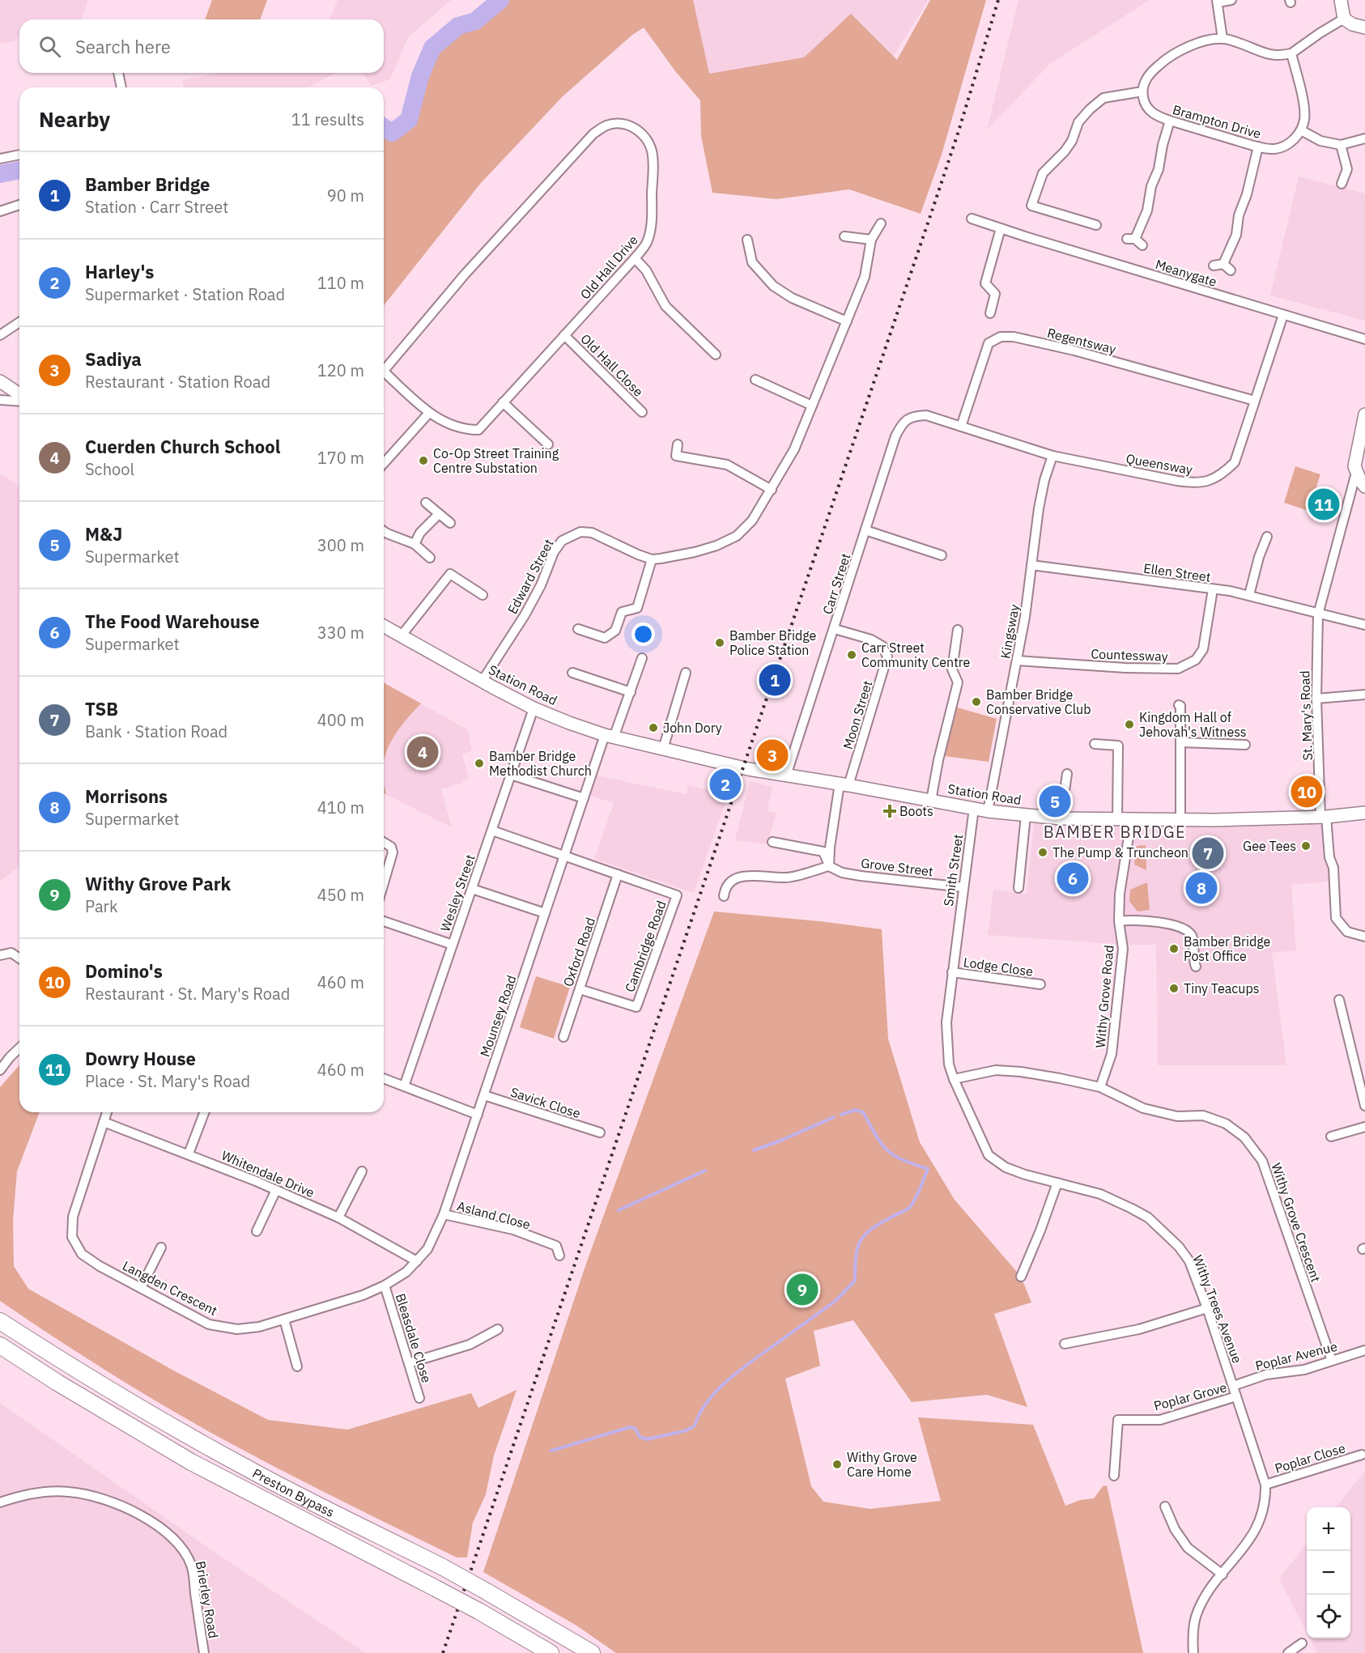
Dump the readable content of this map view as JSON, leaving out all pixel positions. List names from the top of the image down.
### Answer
{
  "streets": {
    "highway": ["Preston Bypass"],
    "main road": ["Station Road"],
    "street": [
      "Brampton Drive",
      "Old Hall Drive",
      "Meanygate",
      "Regentsway",
      "Old Hall Close",
      "Queensway",
      "Ellen Street",
      "Edward Street",
      "Carr Street",
      "Kingsway",
      "Countessway",
      "Moon Street",
      "St. Mary's Road",
      "Grove Street",
      "Smith Street",
      "Wesley Street",
      "Cambridge Road",
      "Oxford Road",
      "Lodge Close",
      "Withy Grove Road",
      "Mounsey Road",
      "Savick Close",
      "Whitendale Drive",
      "Asland Close",
      "Withy Grove Crescent",
      "Langden Crescent",
      "Withy Trees Avenue",
      "Bleasdale Close",
      "Poplar Avenue",
      "Poplar Grove",
      "Poplar Close",
      "Brierley Road"
    ]
  },
  "crossings": [
    ["Old Hall Drive", "Old Hall Close"],
    ["Meanygate", "Queensway"],
    ["Regentsway", "Queensway"],
    ["Queensway", "Carr Street"],
    ["Queensway", "Kingsway"],
    ["Ellen Street", "Kingsway"],
    ["Ellen Street", "Countessway"],
    ["Ellen Street", "St. Mary's Road"],
    ["Edward Street", "Station Road"],
    ["Carr Street", "Station Road"],
    ["Carr Street", "Moon Street"],
    ["Kingsway", "Countessway"],
    ["Kingsway", "Station Road"],
    ["Station Road", "Moon Street"],
    ["Station Road", "St. Mary's Road"],
    ["Station Road", "Smith Street"],
    ["Station Road", "Wesley Street"],
    ["Station Road", "Withy Grove Road"],
    ["Station Road", "Mounsey Road"],
    ["Moon Street", "Grove Street"],
    ["Grove Street", "Smith Street"],
    ["Smith Street", "Withy Trees Avenue"],
    ["Wesley Street", "Cambridge Road"],
    ["Cambridge Road", "Oxford Road"],
    ["Cambridge Road", "Mounsey Road"],
    ["Lodge Close", "Withy Trees Avenue"],
    ["Withy Grove Road", "Withy Grove Crescent"],
    ["Mounsey Road", "Savick Close"],
    ["Mounsey Road", "Whitendale Drive"],
    ["Mounsey Road", "Asland Close"],
    ["Mounsey Road", "Langden Crescent"],
    ["Mounsey Road", "Bleasdale Close"],
    ["Whitendale Drive", "Langden Crescent"],
    ["Withy Grove Crescent", "Withy Trees Avenue"],
    ["Withy Grove Crescent", "Poplar Avenue"],
    ["Langden Crescent", "Bleasdale Close"],
    ["Withy Trees Avenue", "Poplar Avenue"],
    ["Withy Trees Avenue", "Poplar Grove"],
    ["Withy Trees Avenue", "Poplar Close"]
  ],
  "districts": ["BAMBER BRIDGE"],
  "places": {
    "other": [
      "Co-Op Street Training Centre Substation",
      "Bamber Bridge Police Station",
      "Carr Street Community Centre",
      "Bamber Bridge Conservative Club",
      "Kingdom Hall of Jehovah's Witness",
      "John Dory",
      "Bamber Bridge Methodist Church",
      "Gee Tees",
      "The Pump & Truncheon",
      "Bamber Bridge Post Office",
      "Tiny Teacups",
      "Withy Grove Care Home"
    ],
    "health": ["Boots"]
  },
  "page": {
    "search": "Search here",
    "heading": ["Nearby", "11 results"],
    "list": [
      {
        "mark": "1",
        "name": "Bamber Bridge",
        "note": "Station · Carr Street",
        "value": "90 m"
      },
      {
        "mark": "2",
        "name": "Harley's",
        "note": "Supermarket · Station Road",
        "value": "110 m"
      },
      {
        "mark": "3",
        "name": "Sadiya",
        "note": "Restaurant · Station Road",
        "value": "120 m"
      },
      {
        "mark": "4",
        "name": "Cuerden Church School",
        "note": "School",
        "value": "170 m"
      },
      {
        "mark": "5",
        "name": "M&J",
        "note": "Supermarket",
        "value": "300 m"
      },
      {
        "mark": "6",
        "name": "The Food Warehouse",
        "note": "Supermarket",
        "value": "330 m"
      },
      {
        "mark": "7",
        "name": "TSB",
        "note": "Bank · Station Road",
        "value": "400 m"
      },
      {
        "mark": "8",
        "name": "Morrisons",
        "note": "Supermarket",
        "value": "410 m"
      },
      {
        "mark": "9",
        "name": "Withy Grove Park",
        "note": "Park",
        "value": "450 m"
      },
      {
        "mark": "10",
        "name": "Domino's",
        "note": "Restaurant · St. Mary's Road",
        "value": "460 m"
      },
      {
        "mark": "11",
        "name": "Dowry House",
        "note": "Place · St. Mary's Road",
        "value": "460 m"
      }
    ],
    "pins": [
      "11",
      "1",
      "4",
      "3",
      "2",
      "10",
      "5",
      "7",
      "6",
      "8",
      "9"
    ],
    "map_buttons": ["+", "−"]
  }
}
